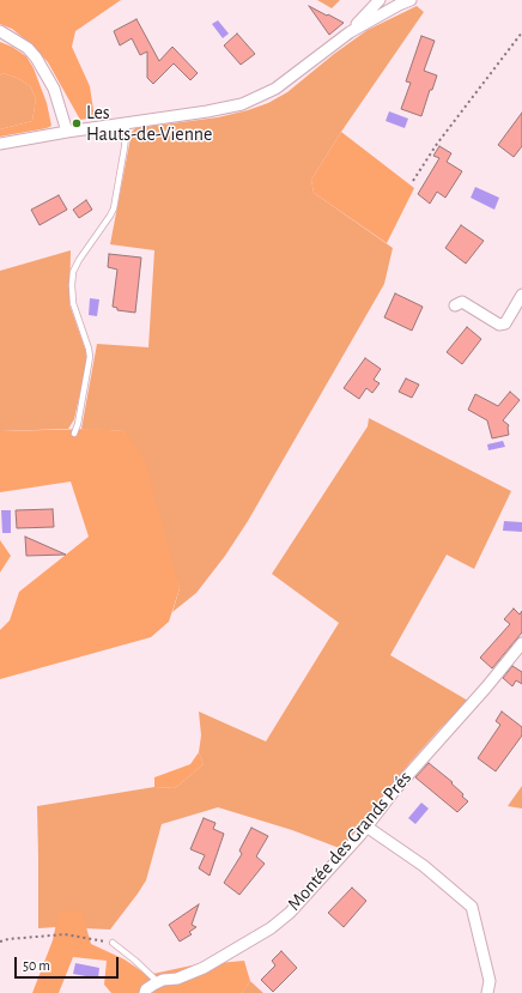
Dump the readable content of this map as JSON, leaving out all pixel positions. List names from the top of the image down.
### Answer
{
  "streets": {
    "street": ["Montée des Grands Prés"]
  },
  "places": ["Les Hauts-de-Vienne"],
  "scale_bar": "50 m"
}
